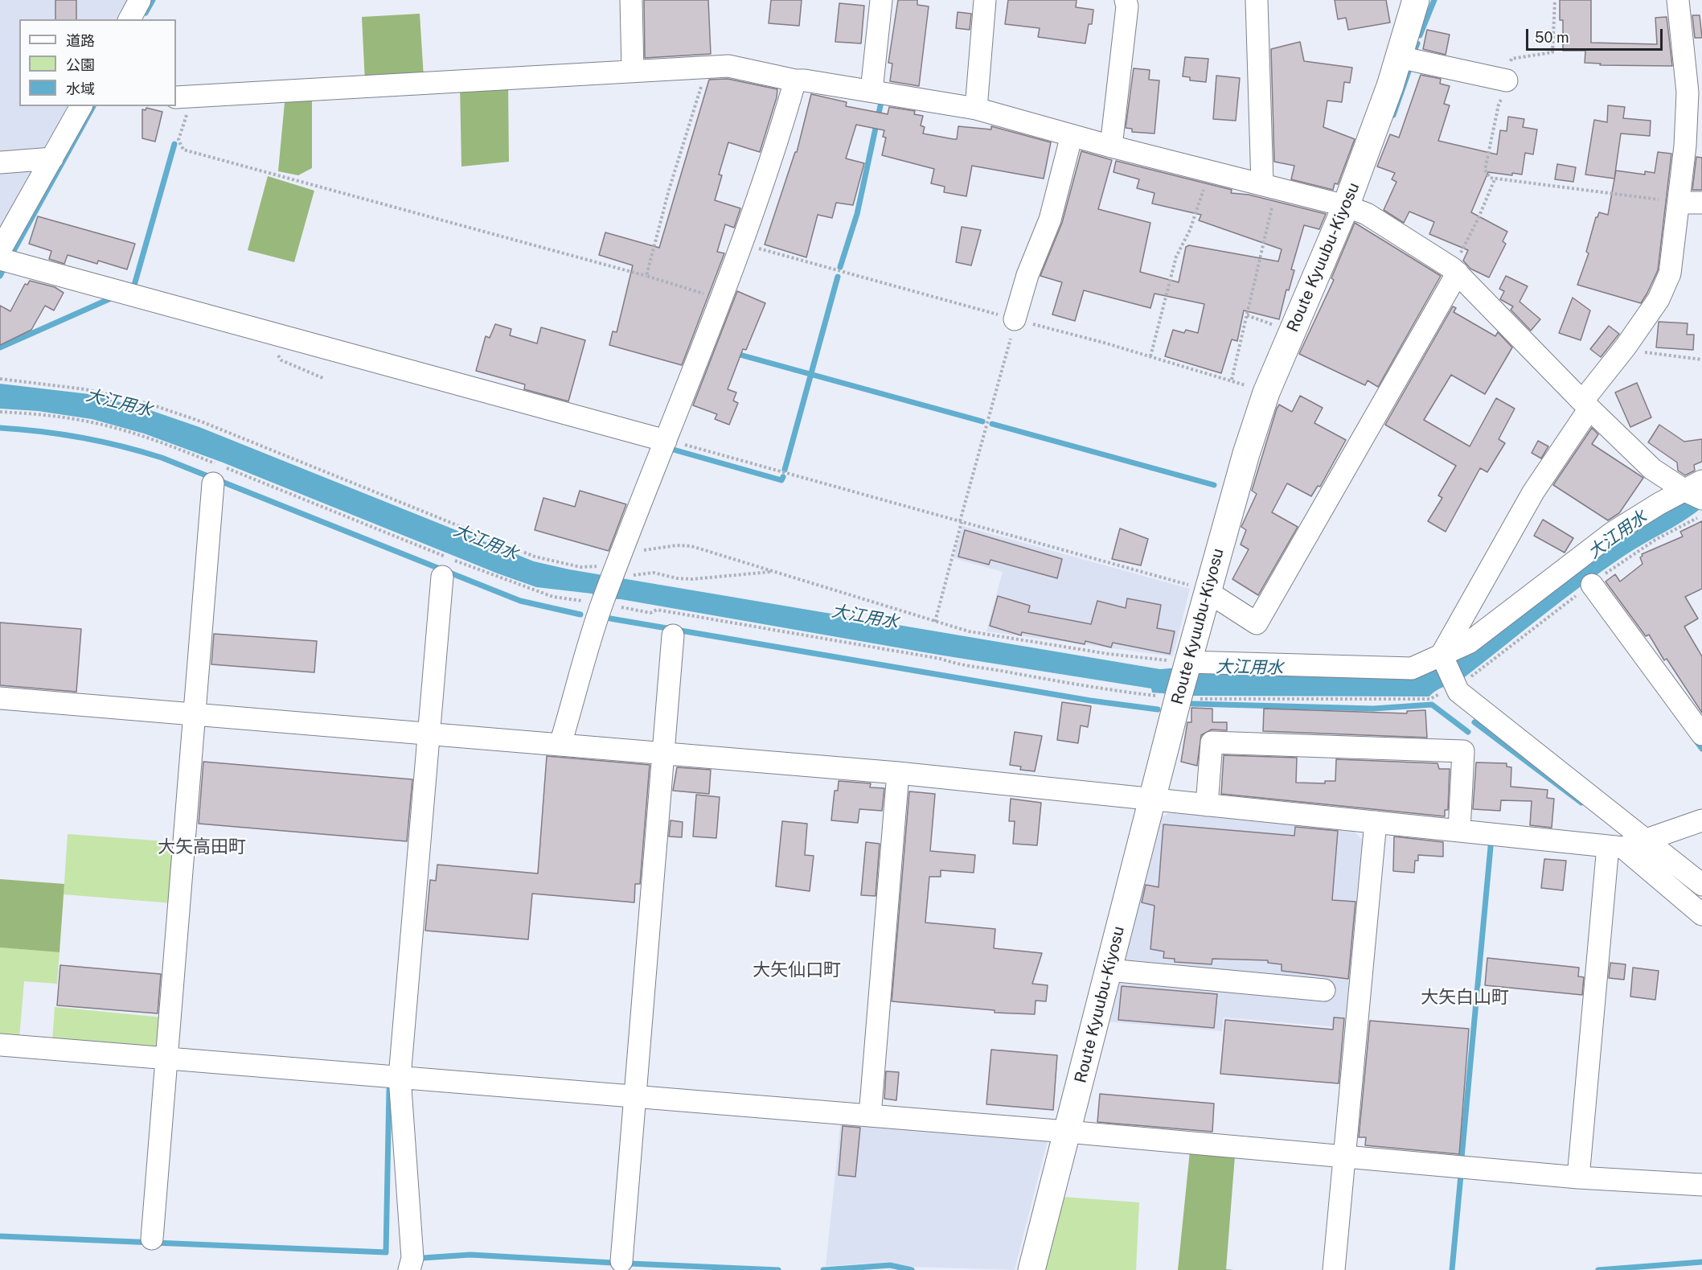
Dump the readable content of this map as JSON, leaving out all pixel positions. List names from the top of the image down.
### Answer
{
  "streets": {
    "main road": ["Route Kyuubu-Kiyosu"]
  },
  "districts": ["大矢高田町", "大矢仙口町", "大矢白山町"],
  "water": ["大江用水"],
  "legend": ["道路", "公園", "水域"],
  "scale_bar": "50 m"
}
